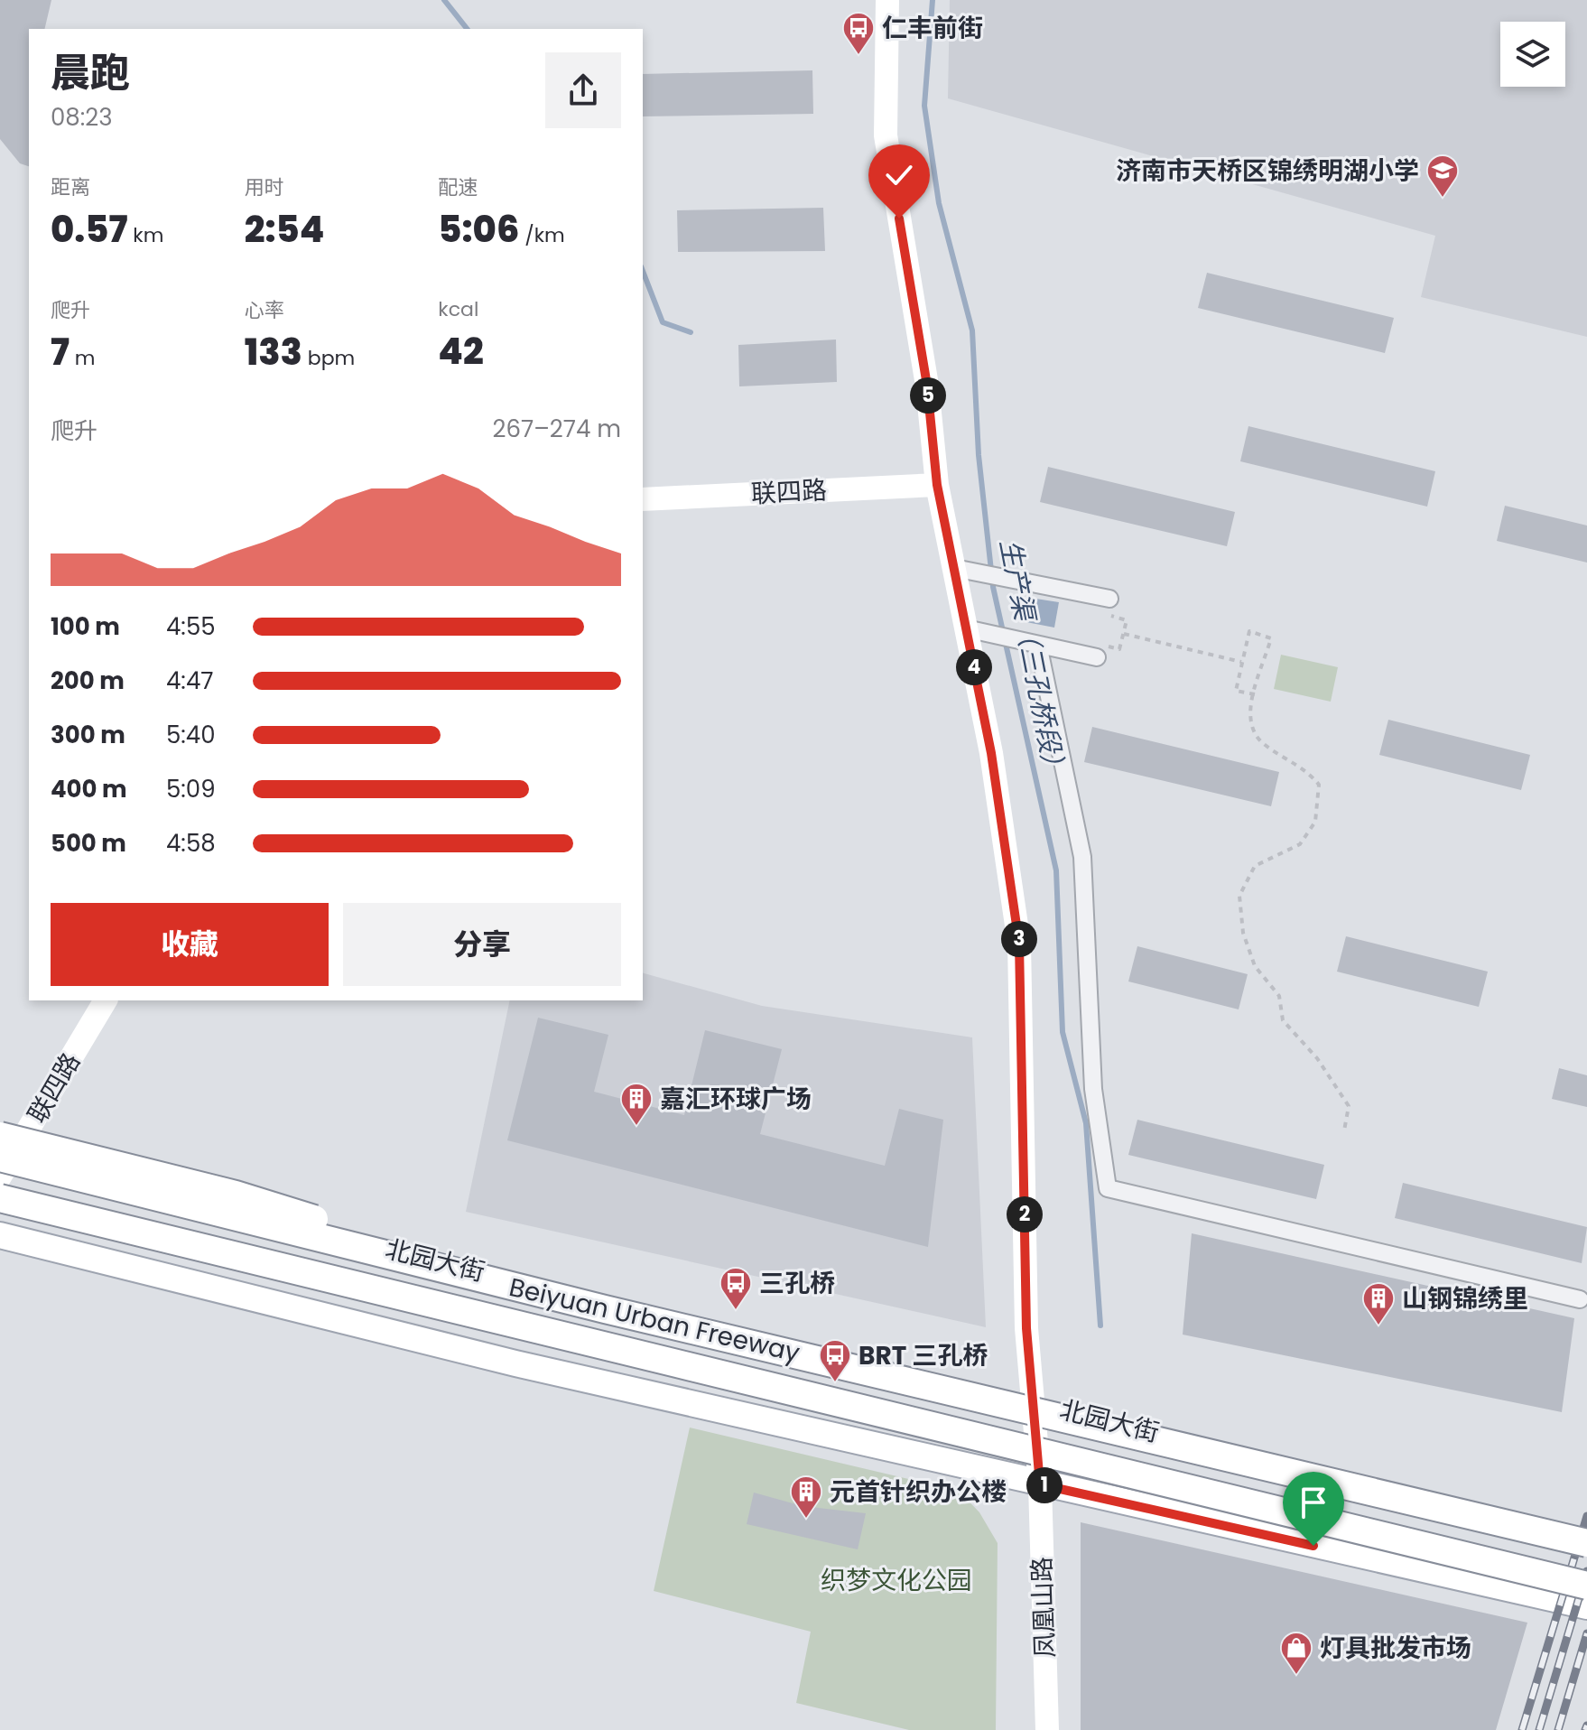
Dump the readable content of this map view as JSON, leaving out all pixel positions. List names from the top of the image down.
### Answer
{
  "streets": {
    "highway": ["Beiyuan Urban Freeway"],
    "main road": ["联四路", "北园大街", "凤凰山路"]
  },
  "crossings": [
    ["联四路", "北园大街"],
    ["联四路", "Beiyuan Urban Freeway"],
    ["联四路", "凤凰山路"],
    ["北园大街", "Beiyuan Urban Freeway"],
    ["北园大街", "凤凰山路"]
  ],
  "water": ["生产渠（三孔桥段）"],
  "parks": ["织梦文化公园"],
  "places": {
    "bus stop": ["仁丰前街", "三孔桥", "BRT 三孔桥"],
    "school or university": ["济南市天桥区锦绣明湖小学"],
    "building": ["嘉汇环球广场", "山钢锦绣里", "元首针织办公楼"],
    "shop": ["灯具批发市场"]
  },
  "page": {
    "heading": ["晨跑", "08:23"],
    "stats": [
      ["距离", "0.57 km"],
      ["用时", "2:54"],
      ["配速", "5:06 /km"],
      ["爬升", "7 m"],
      ["心率", "133 bpm"],
      ["kcal", "42"]
    ],
    "pins": [
      "5",
      "4",
      "3",
      "2",
      "1"
    ],
    "chart": ["爬升", "267–274 m"],
    "list": [
      {
        "name": "100 m",
        "note": "4:55"
      },
      {
        "name": "200 m",
        "note": "4:47"
      },
      {
        "name": "300 m",
        "note": "5:40"
      },
      {
        "name": "400 m",
        "note": "5:09"
      },
      {
        "name": "500 m",
        "note": "4:58"
      }
    ],
    "buttons": ["收藏", "分享"]
  }
}
